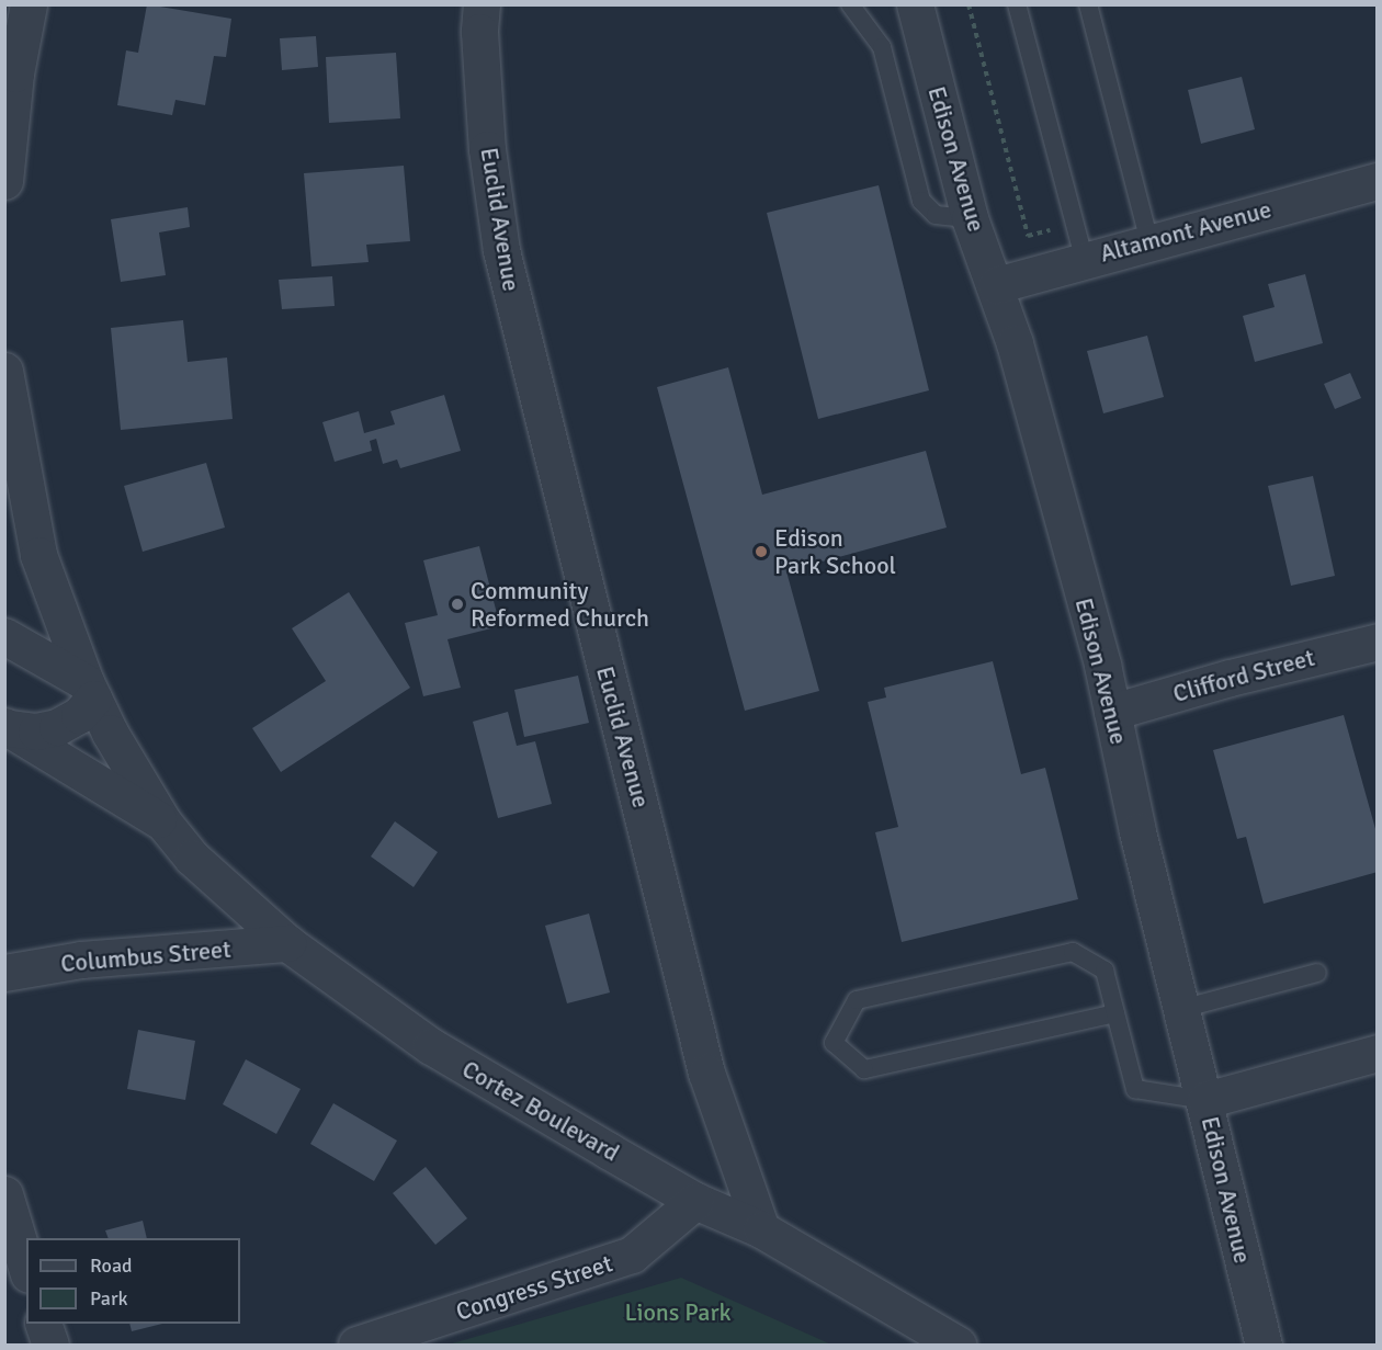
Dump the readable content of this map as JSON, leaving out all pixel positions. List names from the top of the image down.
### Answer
{
  "streets": {
    "street": [
      "Edison Avenue",
      "Euclid Avenue",
      "Altamont Avenue",
      "Clifford Street",
      "Columbus Street",
      "Cortez Boulevard",
      "Congress Street"
    ]
  },
  "crossings": [
    ["Edison Avenue", "Altamont Avenue"],
    ["Edison Avenue", "Clifford Street"],
    ["Euclid Avenue", "Cortez Boulevard"],
    ["Columbus Street", "Cortez Boulevard"],
    ["Cortez Boulevard", "Congress Street"]
  ],
  "parks": ["Lions Park"],
  "places": ["Edison Park School", "Community Reformed Church"],
  "legend": ["Road", "Park"]
}
